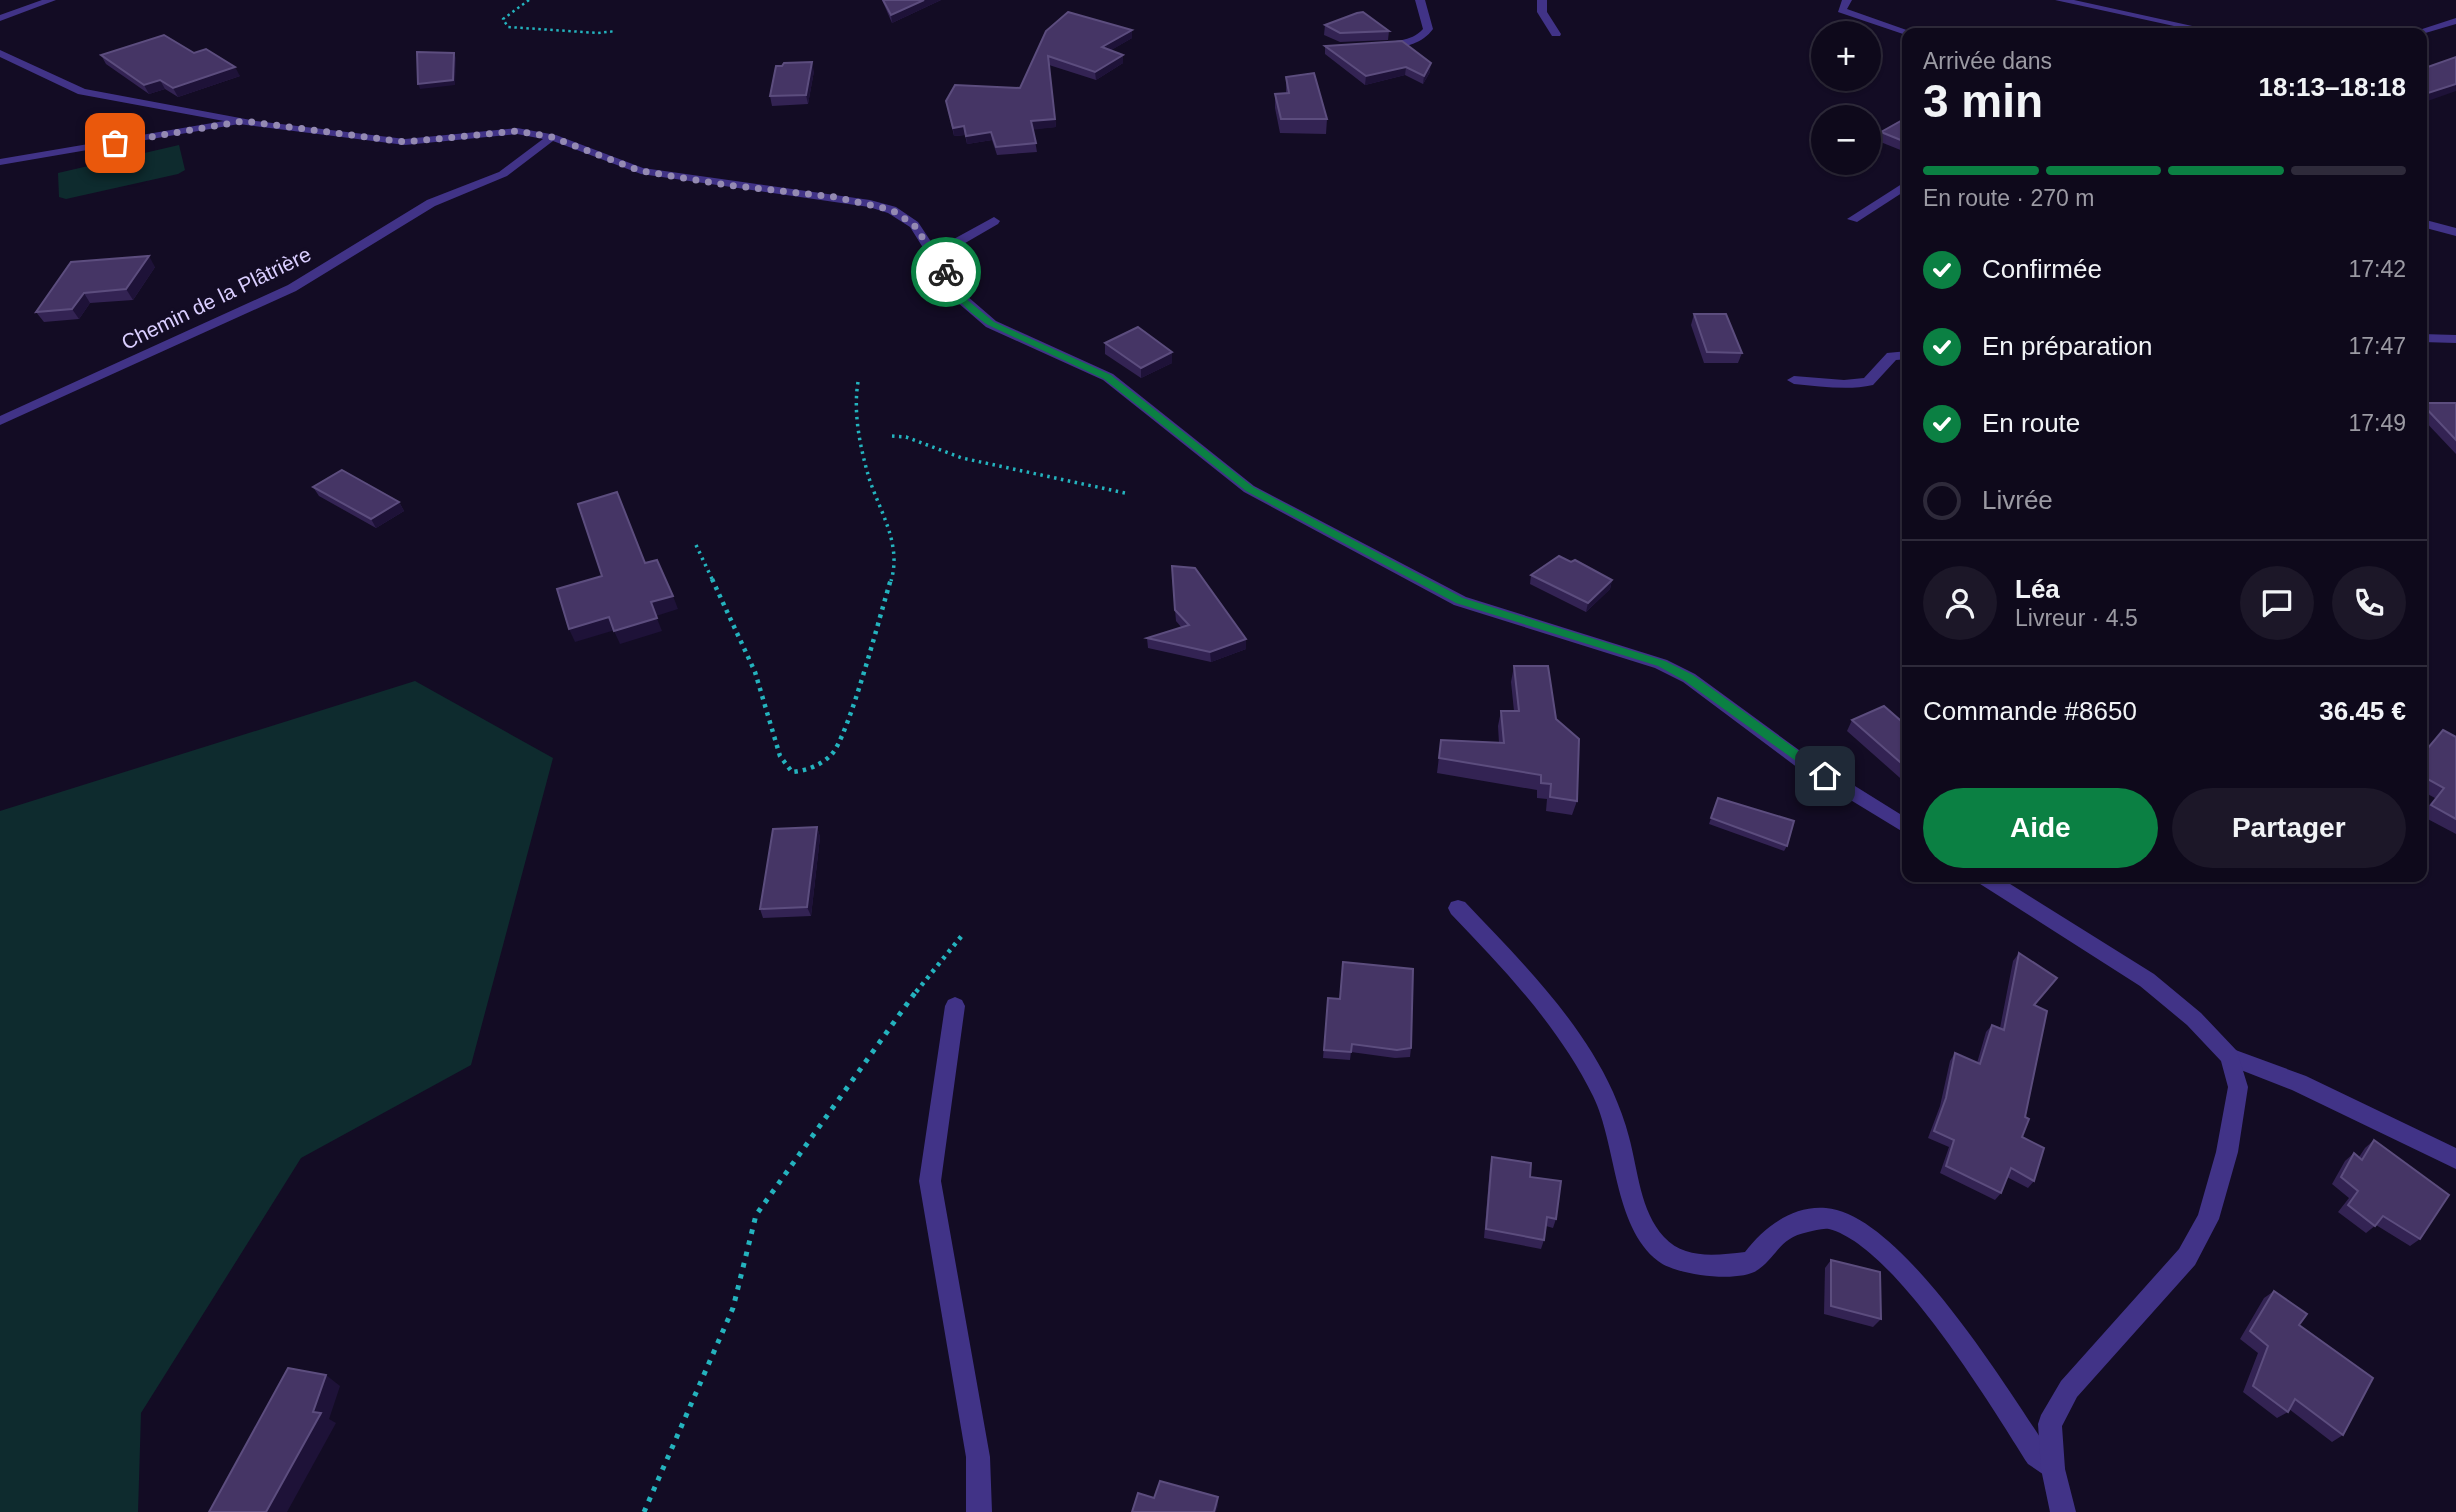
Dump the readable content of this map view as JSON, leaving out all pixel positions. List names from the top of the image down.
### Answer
{
  "streets": {
    "street": ["Chemin de la Plâtrière"]
  },
  "page": {
    "map_buttons": ["+", "−"],
    "heading": ["3 min", "Arrivée dans", "18:13–18:18"],
    "panel": [
      "Léa",
      "Livreur · 4.5",
      "Commande #8650",
      "36.45 €"
    ],
    "bar": "En route · 270 m",
    "list": [
      ["Confirmée", "17:42"],
      ["En préparation", "17:47"],
      ["En route", "17:49"],
      "Livrée"
    ],
    "buttons": ["Aide", "Partager"]
  }
}
